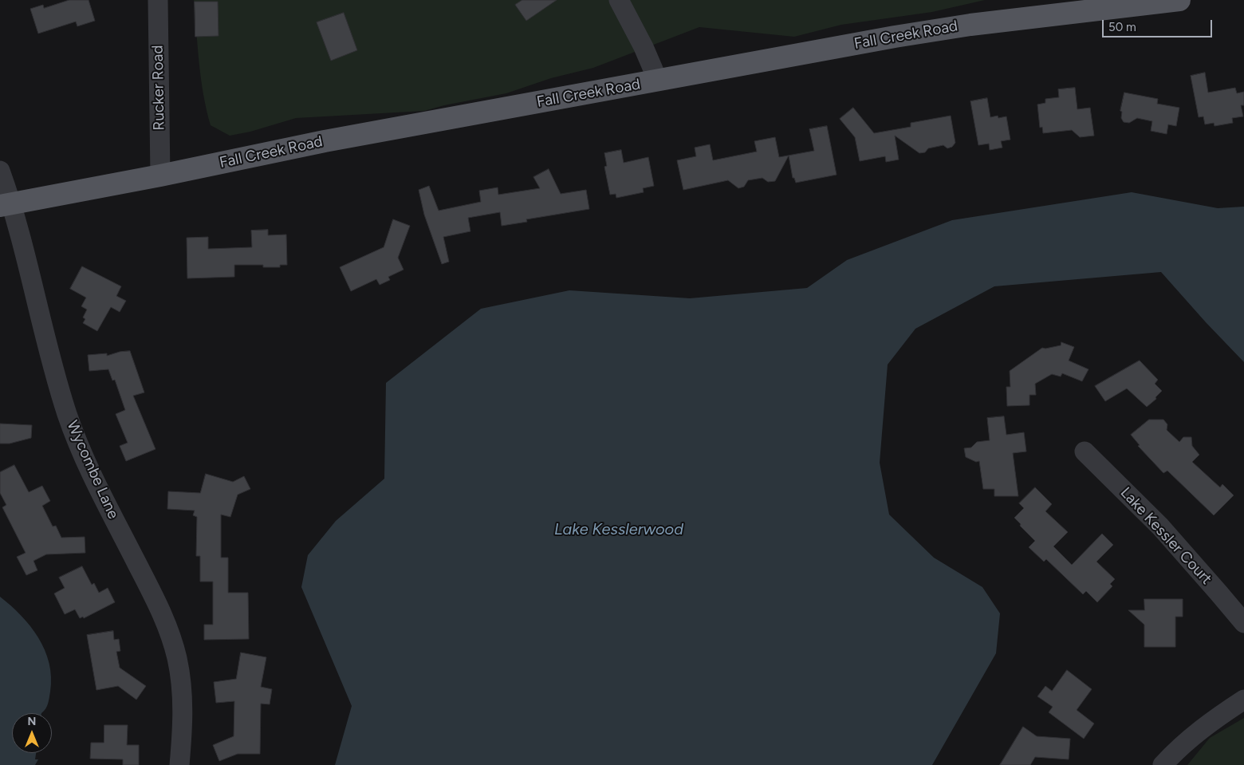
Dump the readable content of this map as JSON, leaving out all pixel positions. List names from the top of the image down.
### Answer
{
  "streets": {
    "main road": ["Fall Creek Road"],
    "street": ["Rucker Road", "Wycombe Lane", "Lake Kessler Court"]
  },
  "crossings": [
    ["Fall Creek Road", "Rucker Road"],
    ["Fall Creek Road", "Wycombe Lane"]
  ],
  "water": ["Lake Kesslerwood"],
  "scale_bar": "50 m",
  "north": "top"
}
